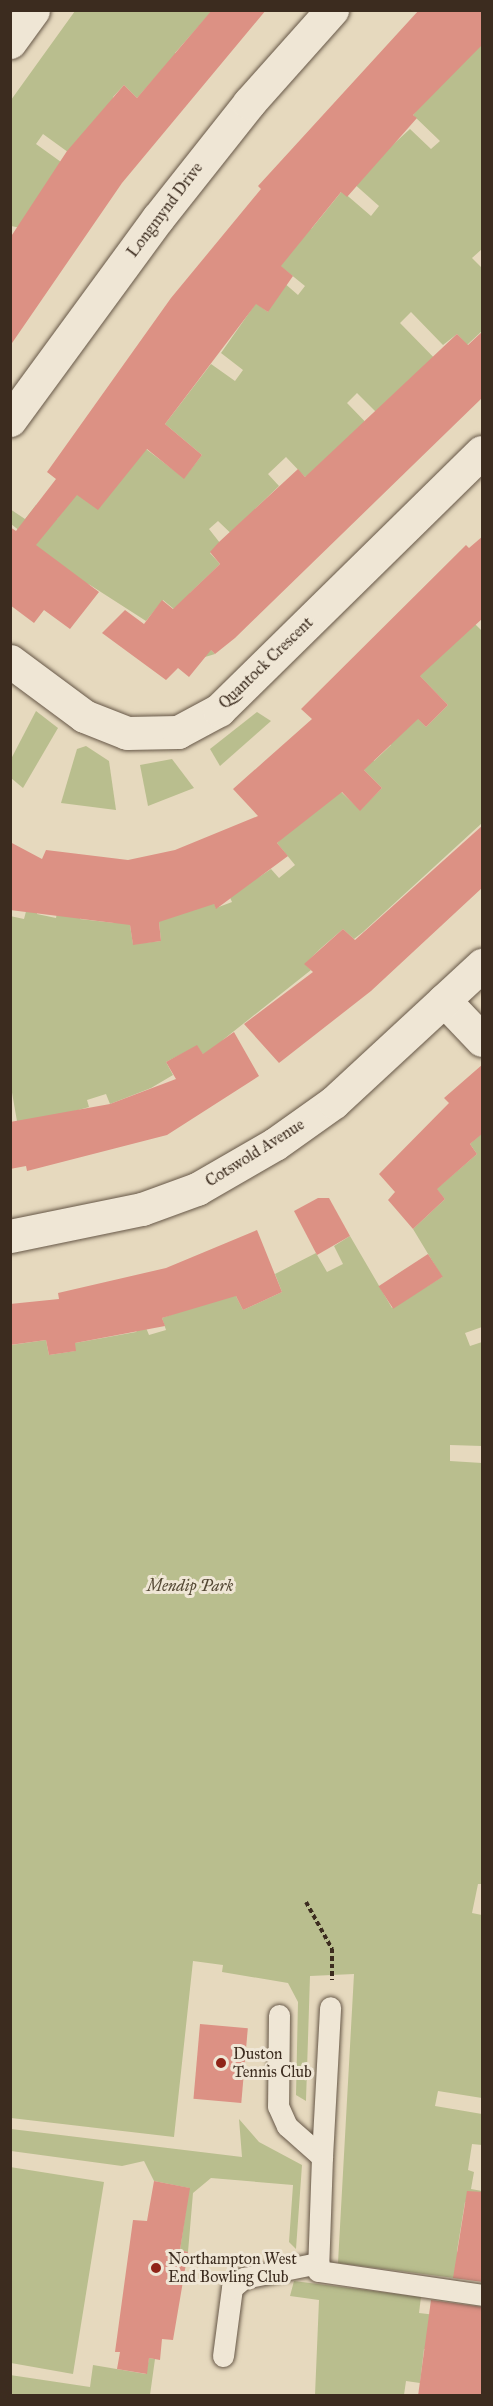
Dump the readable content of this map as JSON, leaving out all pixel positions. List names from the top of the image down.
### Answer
{
  "streets": {
    "street": ["Longmynd Drive", "Quantock Crescent", "Cotswold Avenue"]
  },
  "parks": ["Mendip Park"],
  "places": ["Duston Tennis Club", "Northampton West End Bowling Club"]
}
